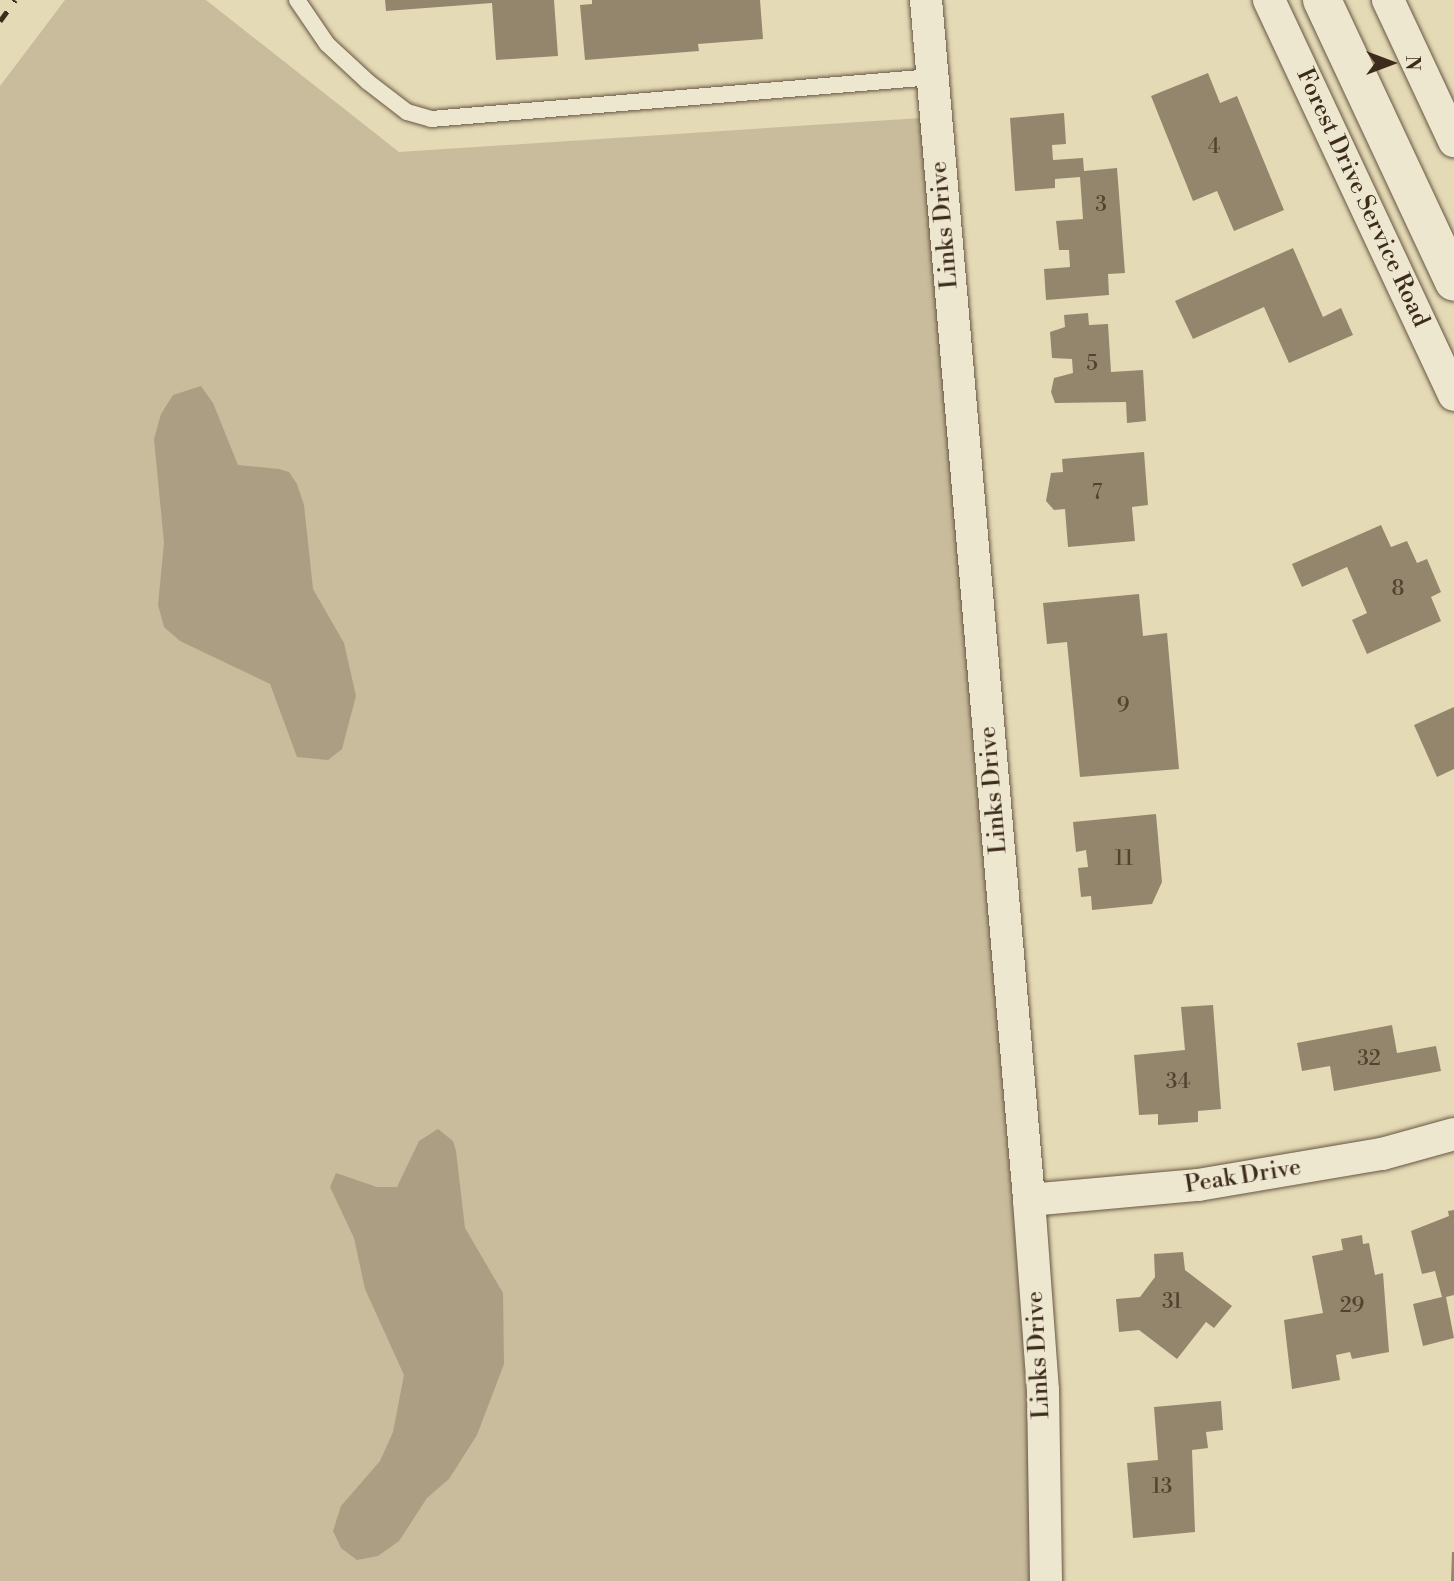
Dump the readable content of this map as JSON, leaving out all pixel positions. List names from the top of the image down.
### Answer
{
  "streets": {
    "street": ["Forest Drive Service Road", "Links Drive", "Peak Drive"]
  },
  "crossings": [
    ["Links Drive", "Peak Drive"]
  ],
  "house_numbers": [
    "4",
    "3",
    "5",
    "7",
    "8",
    "9",
    "11",
    "32",
    "34",
    "31",
    "29",
    "13"
  ],
  "north": "right"
}
